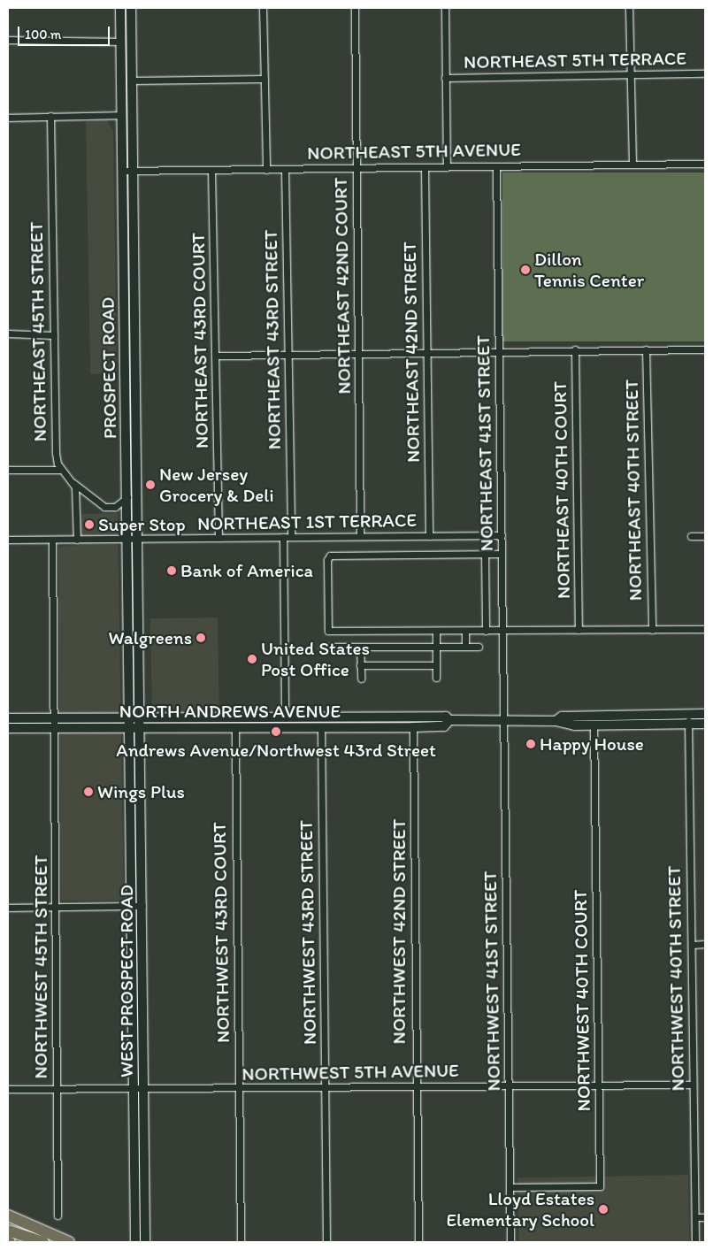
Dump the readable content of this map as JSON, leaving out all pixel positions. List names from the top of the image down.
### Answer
{
  "streets": {
    "main road": ["PROSPECT ROAD", "NORTH ANDREWS AVENUE", "WEST PROSPECT ROAD"],
    "street": [
      "NORTHEAST 5TH TERRACE",
      "NORTHEAST 5TH AVENUE",
      "NORTHEAST 42ND COURT",
      "NORTHEAST 45TH STREET",
      "NORTHEAST 43RD STREET",
      "NORTHEAST 43RD COURT",
      "NORTHEAST 42ND STREET",
      "NORTHEAST 41ST STREET",
      "NORTHEAST 40TH COURT",
      "NORTHEAST 40TH STREET",
      "NORTHEAST 1ST TERRACE",
      "NORTHWEST 42ND STREET",
      "NORTHWEST 43RD COURT",
      "NORTHWEST 43RD STREET",
      "NORTHWEST 45TH STREET",
      "NORTHWEST 40TH STREET",
      "NORTHWEST 41ST STREET",
      "NORTHWEST 40TH COURT",
      "NORTHWEST 5TH AVENUE"
    ]
  },
  "crossings": [
    ["NORTHEAST 5TH AVENUE", "NORTHEAST 42ND COURT"],
    ["NORTHEAST 5TH AVENUE", "NORTHEAST 43RD STREET"],
    ["NORTHEAST 5TH AVENUE", "NORTHEAST 43RD COURT"],
    ["NORTHEAST 5TH AVENUE", "NORTHEAST 42ND STREET"],
    ["NORTHEAST 5TH AVENUE", "PROSPECT ROAD"],
    ["NORTHEAST 5TH AVENUE", "NORTHEAST 41ST STREET"],
    ["NORTHEAST 42ND COURT", "NORTHEAST 1ST TERRACE"],
    ["NORTHEAST 45TH STREET", "PROSPECT ROAD"],
    ["NORTHEAST 43RD STREET", "NORTHEAST 1ST TERRACE"],
    ["NORTHEAST 43RD COURT", "NORTHEAST 1ST TERRACE"],
    ["NORTHEAST 42ND STREET", "NORTHEAST 1ST TERRACE"],
    ["PROSPECT ROAD", "NORTHEAST 1ST TERRACE"],
    ["PROSPECT ROAD", "NORTH ANDREWS AVENUE"],
    ["PROSPECT ROAD", "WEST PROSPECT ROAD"],
    ["NORTHEAST 41ST STREET", "NORTHEAST 1ST TERRACE"],
    ["NORTHEAST 41ST STREET", "NORTH ANDREWS AVENUE"],
    ["NORTHEAST 41ST STREET", "NORTHWEST 41ST STREET"],
    ["NORTH ANDREWS AVENUE", "NORTHWEST 42ND STREET"],
    ["NORTH ANDREWS AVENUE", "NORTHWEST 43RD COURT"],
    ["NORTH ANDREWS AVENUE", "NORTHWEST 43RD STREET"],
    ["NORTH ANDREWS AVENUE", "NORTHWEST 45TH STREET"],
    ["NORTH ANDREWS AVENUE", "NORTHWEST 40TH STREET"],
    ["NORTH ANDREWS AVENUE", "WEST PROSPECT ROAD"],
    ["NORTH ANDREWS AVENUE", "NORTHWEST 41ST STREET"],
    ["NORTH ANDREWS AVENUE", "NORTHWEST 40TH COURT"],
    ["NORTHWEST 42ND STREET", "NORTHWEST 5TH AVENUE"],
    ["NORTHWEST 43RD COURT", "NORTHWEST 5TH AVENUE"],
    ["NORTHWEST 43RD STREET", "NORTHWEST 5TH AVENUE"],
    ["NORTHWEST 45TH STREET", "NORTHWEST 5TH AVENUE"],
    ["NORTHWEST 40TH STREET", "NORTHWEST 5TH AVENUE"],
    ["WEST PROSPECT ROAD", "NORTHWEST 5TH AVENUE"],
    ["NORTHWEST 41ST STREET", "NORTHWEST 40TH COURT"],
    ["NORTHWEST 41ST STREET", "NORTHWEST 5TH AVENUE"],
    ["NORTHWEST 40TH COURT", "NORTHWEST 5TH AVENUE"]
  ],
  "places": [
    "Dillon Tennis Center",
    "New Jersey Grocery & Deli",
    "Super Stop",
    "Bank of America",
    "Walgreens",
    "United States Post Office",
    "Andrews Avenue/Northwest 43rd Street",
    "Happy House",
    "Wings Plus",
    "Lloyd Estates Elementary School"
  ],
  "scale_bar": "100 m"
}
